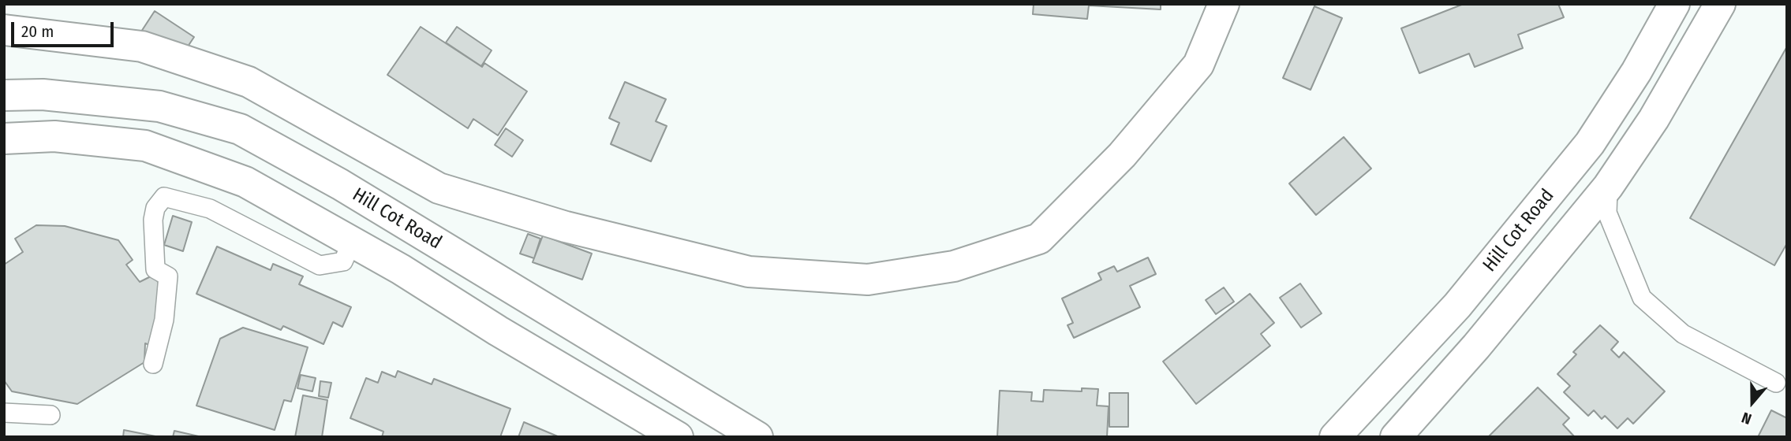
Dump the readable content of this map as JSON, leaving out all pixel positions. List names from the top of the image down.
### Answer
{
  "streets": {
    "main road": ["Hill Cot Road"]
  },
  "scale_bar": "20 m",
  "north": "bottom"
}
